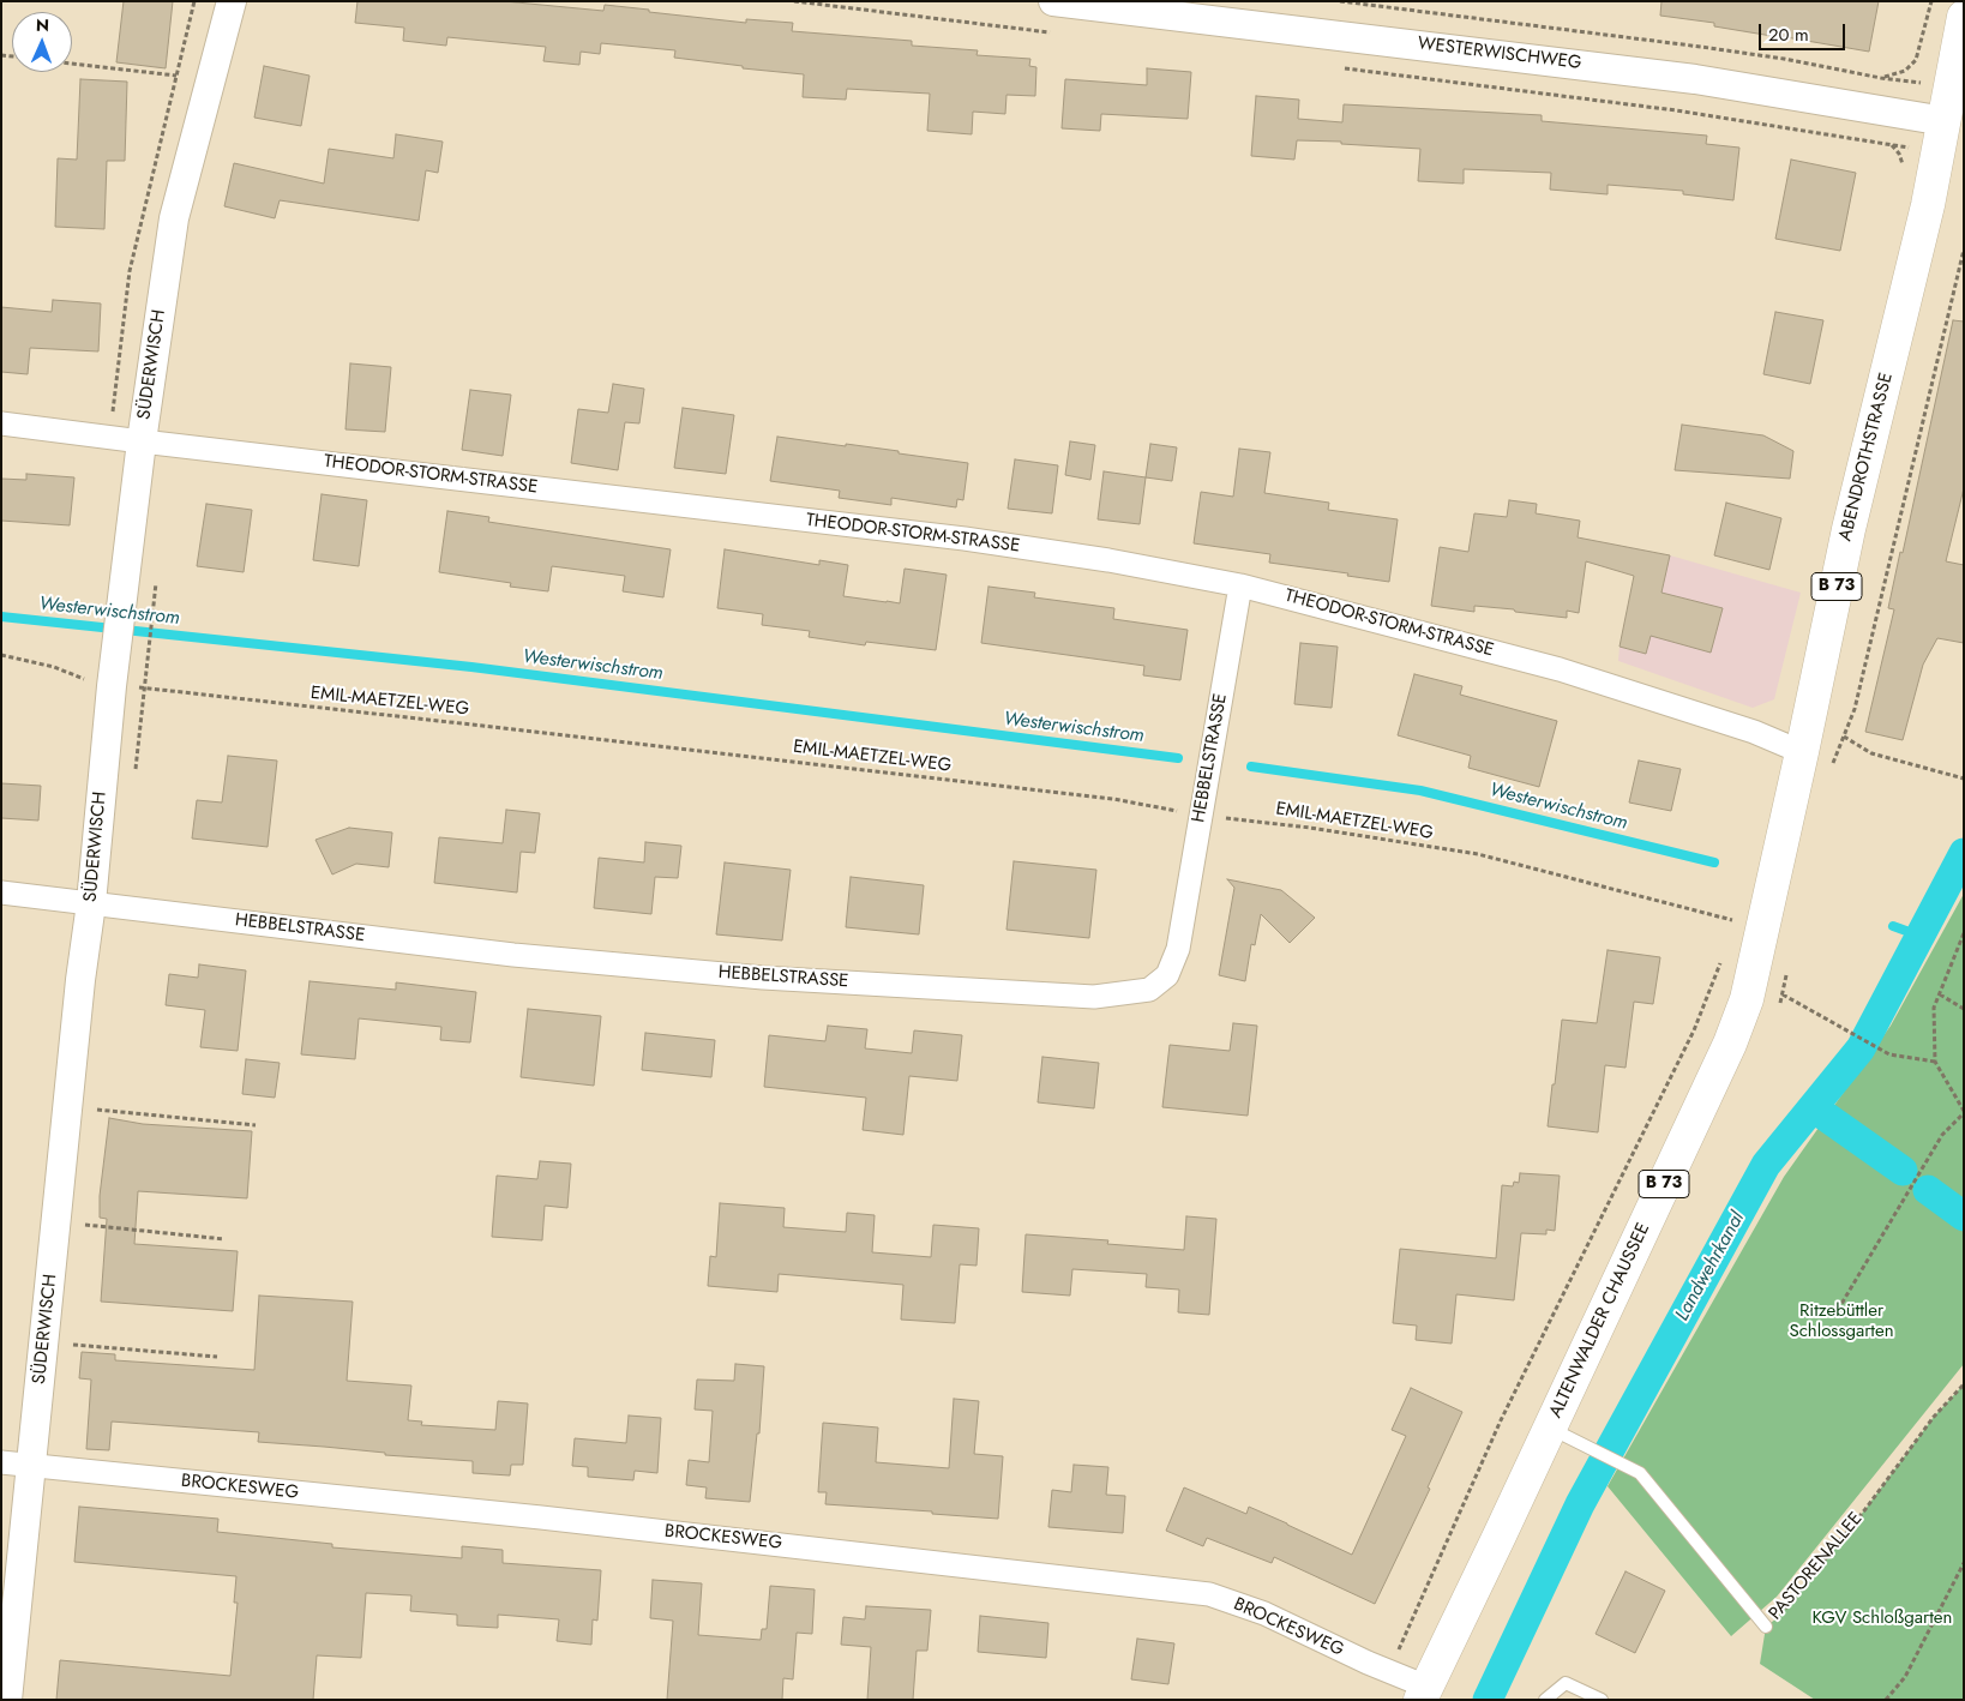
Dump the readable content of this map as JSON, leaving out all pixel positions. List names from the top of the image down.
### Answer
{
  "streets": {
    "main road": ["ABENDROTHSTRASSE", "B 73", "ALTENWALDER CHAUSSEE"],
    "street": [
      "WESTERWISCHWEG",
      "SÜDERWISCH",
      "THEODOR-STORM-STRASSE",
      "HEBBELSTRASSE",
      "BROCKESWEG"
    ],
    "lane": ["PASTORENALLEE"],
    "path": ["EMIL-MAETZEL-WEG"]
  },
  "crossings": [
    ["WESTERWISCHWEG", "ABENDROTHSTRASSE"],
    ["SÜDERWISCH", "THEODOR-STORM-STRASSE"],
    ["SÜDERWISCH", "EMIL-MAETZEL-WEG"],
    ["SÜDERWISCH", "HEBBELSTRASSE"],
    ["SÜDERWISCH", "BROCKESWEG"],
    ["ABENDROTHSTRASSE", "THEODOR-STORM-STRASSE"],
    ["ABENDROTHSTRASSE", "EMIL-MAETZEL-WEG"],
    ["ABENDROTHSTRASSE", "ALTENWALDER CHAUSSEE"],
    ["THEODOR-STORM-STRASSE", "HEBBELSTRASSE"],
    ["EMIL-MAETZEL-WEG", "HEBBELSTRASSE"],
    ["EMIL-MAETZEL-WEG", "ALTENWALDER CHAUSSEE"],
    ["ALTENWALDER CHAUSSEE", "BROCKESWEG"],
    ["ALTENWALDER CHAUSSEE", "PASTORENALLEE"]
  ],
  "water": ["Westerwischstrom", "Landwehrkanal"],
  "parks": ["Ritzebüttler Schlossgarten", "KGV Schloßgarten"],
  "scale_bar": "20 m",
  "north": "top"
}
